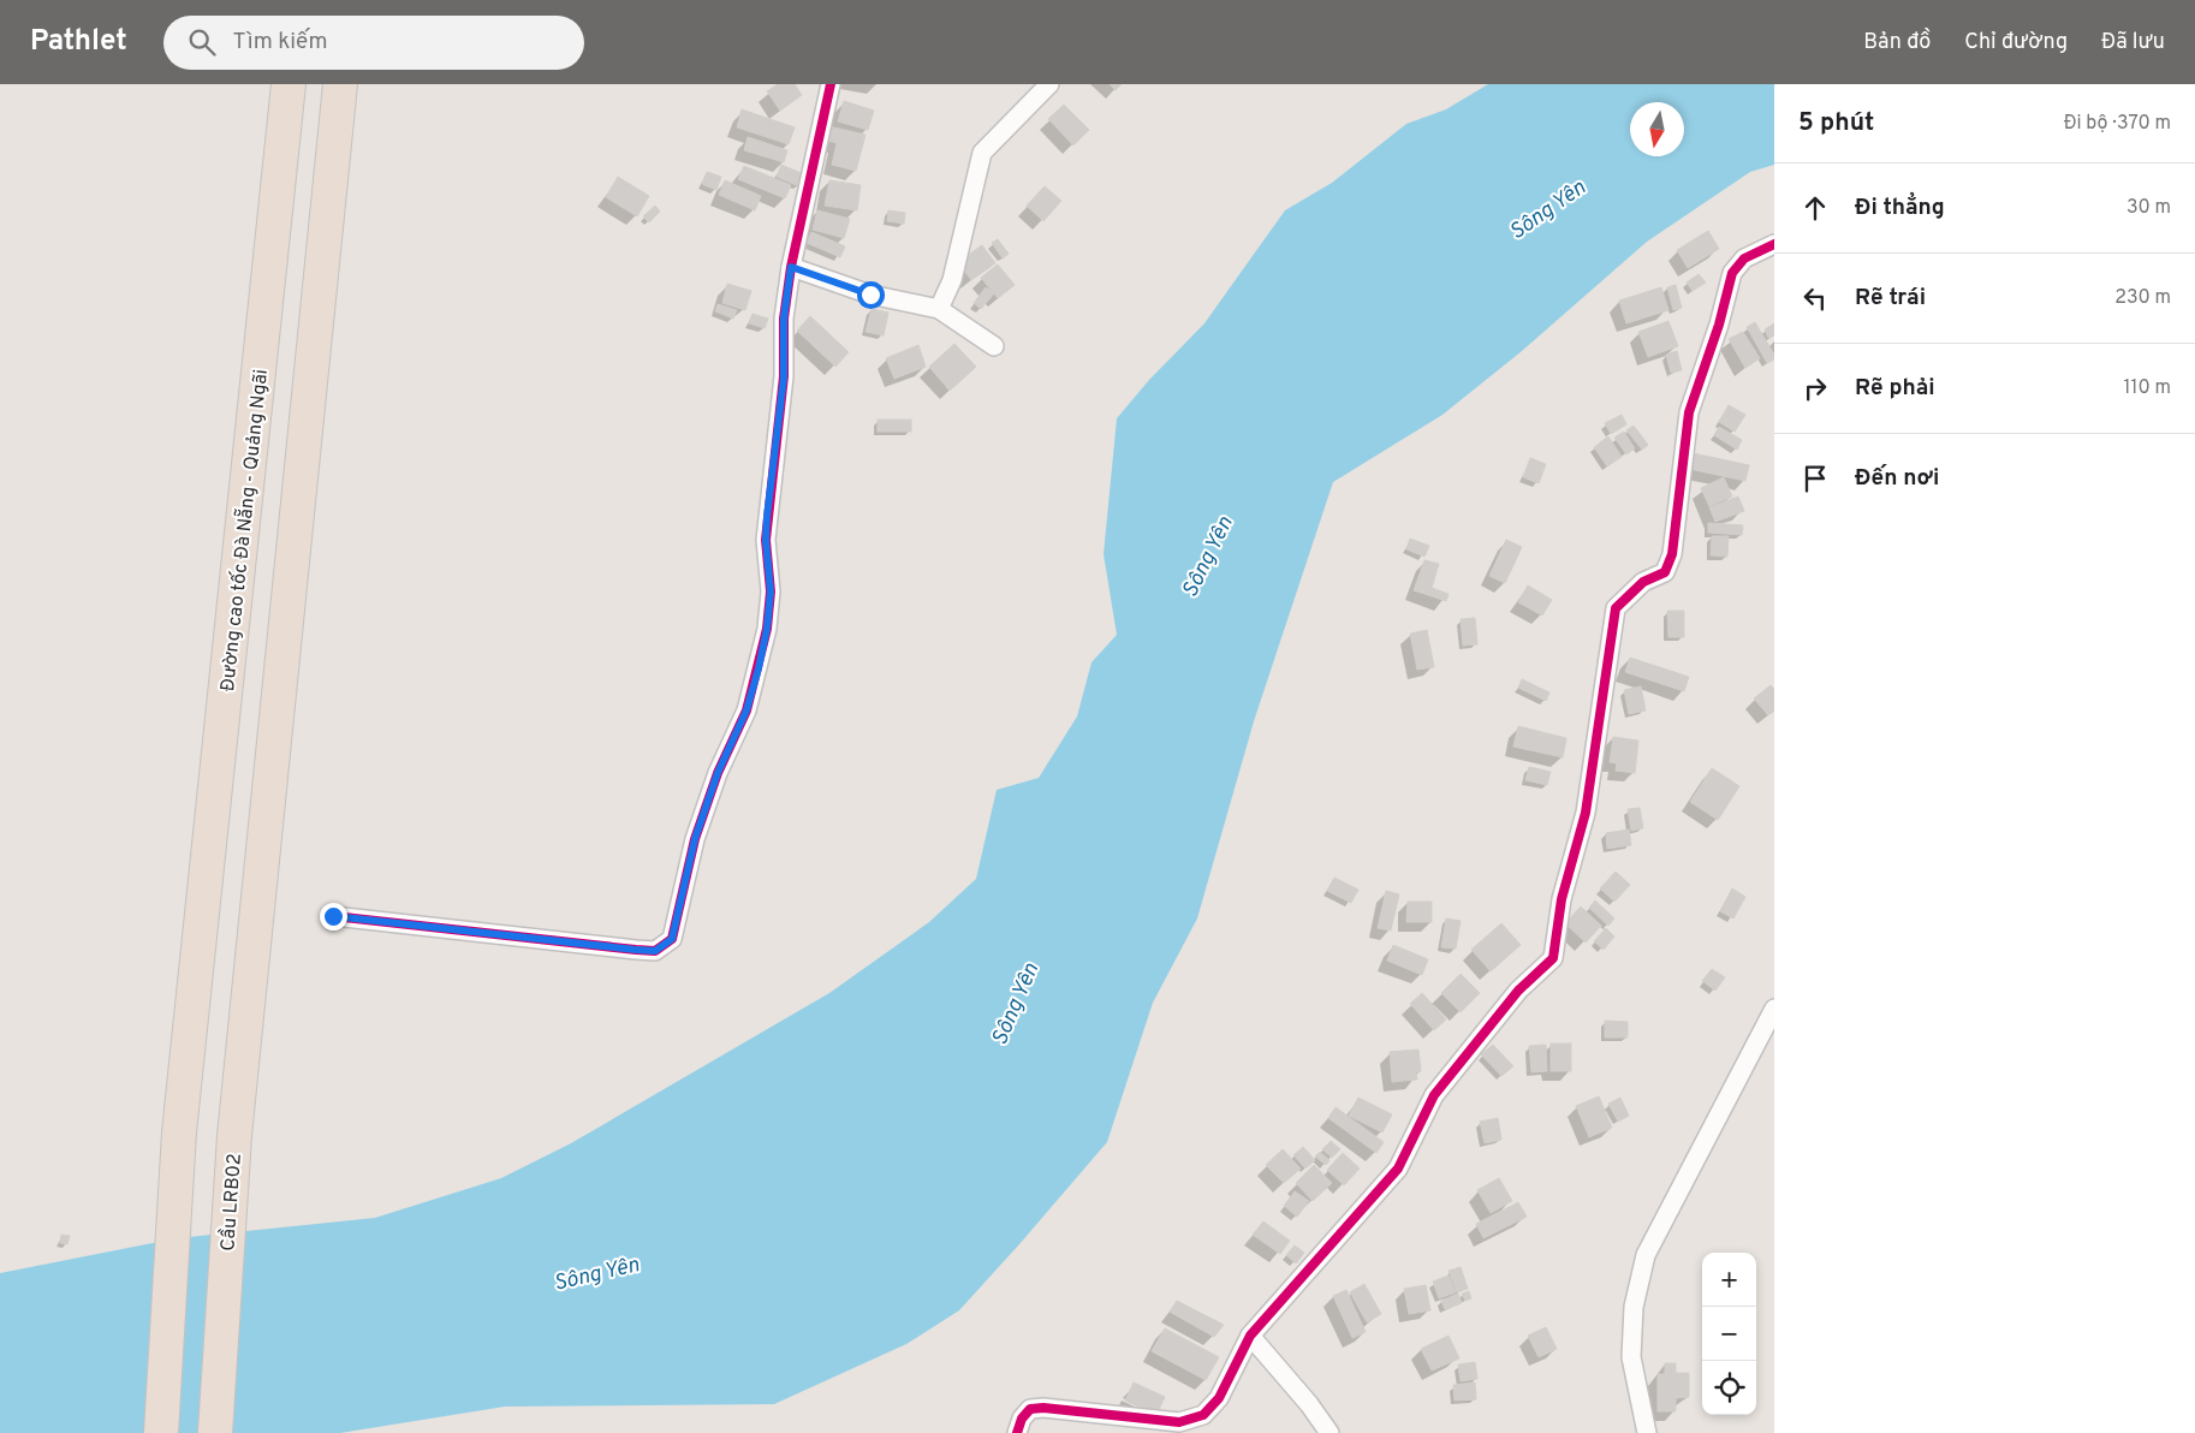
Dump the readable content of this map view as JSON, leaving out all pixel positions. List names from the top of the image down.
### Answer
{
  "streets": {
    "highway": ["Đường cao tốc Đà Nẵng - Quảng Ngãi", "Cầu LRB02"]
  },
  "water": ["Sông Yên"],
  "north": "bottom",
  "page": {
    "header": "Pathlet",
    "search": "Tìm kiếm",
    "nav": ["Bản đồ", "Chỉ đường", "Đã lưu"],
    "heading": ["5 phút", "Đi bộ · 370 m"],
    "list": [
      ["Đi thẳng", "30 m"],
      ["Rẽ trái", "230 m"],
      ["Rẽ phải", "110 m"],
      "Đến nơi"
    ],
    "map_buttons": ["+", "−"]
  }
}
